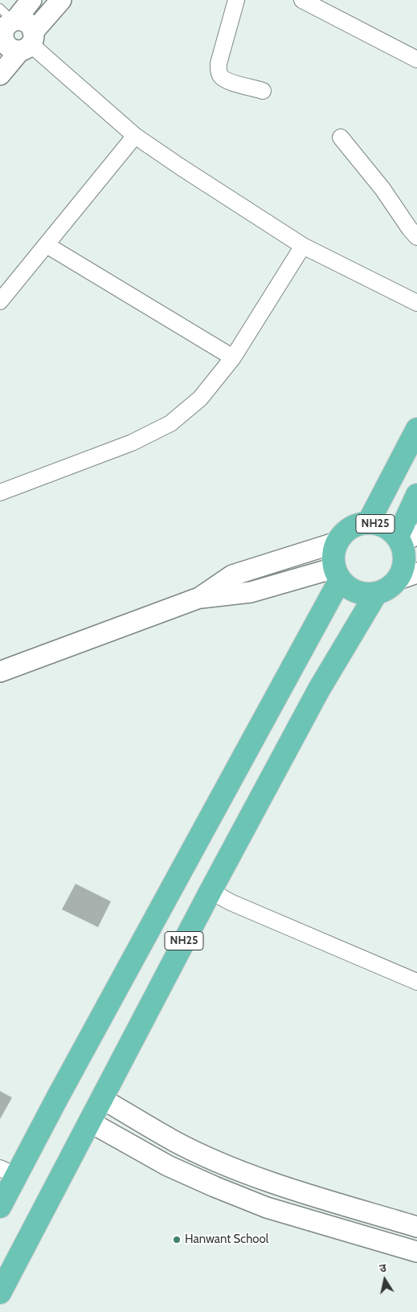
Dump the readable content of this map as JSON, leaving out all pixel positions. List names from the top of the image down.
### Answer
{
  "streets": {
    "main road": ["NH25"]
  },
  "places": ["Hanwant School"],
  "north": "top"
}
